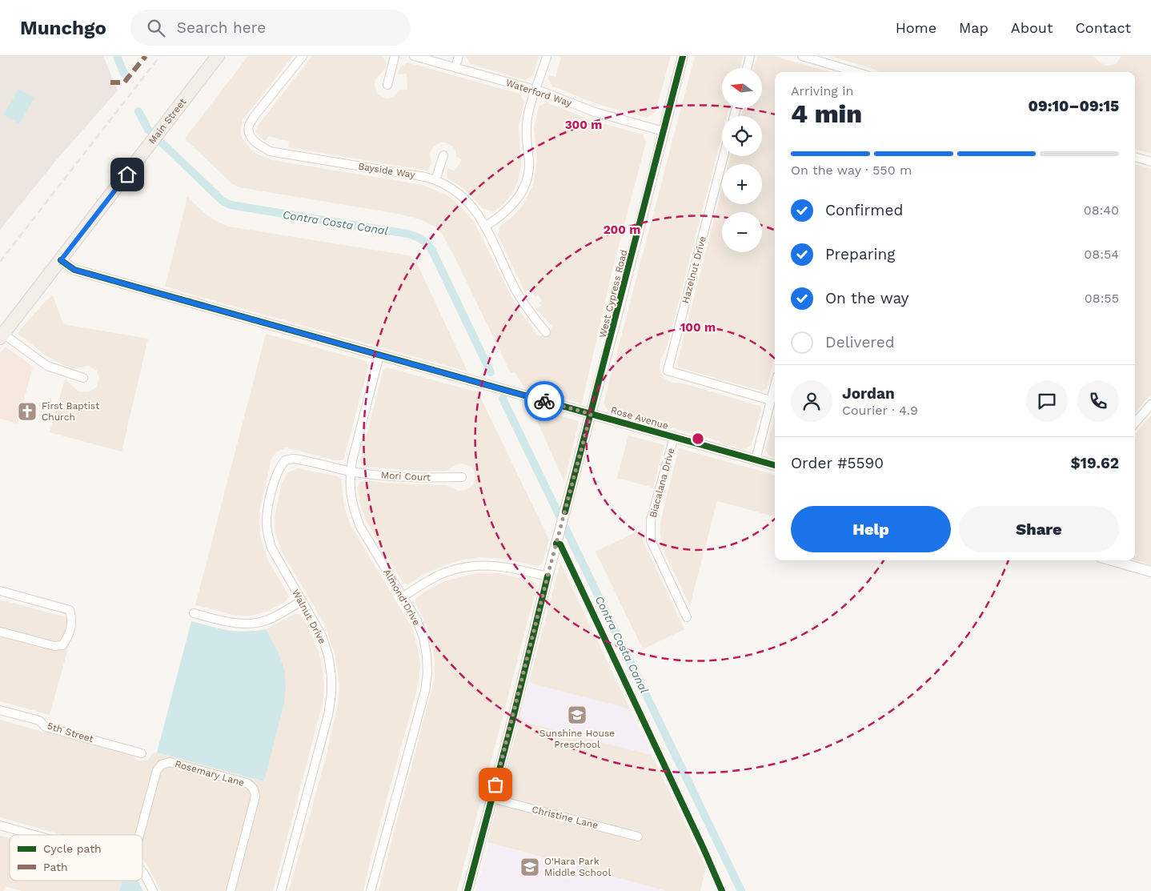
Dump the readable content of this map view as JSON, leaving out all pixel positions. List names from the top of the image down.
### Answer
{
  "streets": {
    "main road": ["Main Street"],
    "street": [
      "Waterford Way",
      "Bayside Way",
      "Hazelnut Drive",
      "West Cypress Road",
      "Rose Avenue",
      "Mori Court",
      "Biacalana Drive",
      "Almond Drive",
      "Walnut Drive",
      "5th Street",
      "Rosemary Lane",
      "Christine Lane"
    ]
  },
  "crossings": [
    ["Waterford Way", "West Cypress Road"],
    ["Main Street", "Rose Avenue"],
    ["West Cypress Road", "Rose Avenue"],
    ["West Cypress Road", "Christine Lane"],
    ["Rose Avenue", "Biacalana Drive"],
    ["Rose Avenue", "Almond Drive"],
    ["Mori Court", "Almond Drive"],
    ["Mori Court", "Walnut Drive"],
    ["Almond Drive", "Walnut Drive"]
  ],
  "water": ["Contra Costa Canal"],
  "places": {
    "church": ["First Baptist Church"],
    "school or university": ["Sunshine House Preschool", "O'Hara Park Middle School"]
  },
  "legend": ["Cycle path", "Path"],
  "north": "left",
  "page": {
    "header": "Munchgo",
    "search": "Search here",
    "nav": [
      "Home",
      "Map",
      "About",
      "Contact"
    ],
    "map_buttons": ["+", "−"],
    "heading": ["4 min", "Arriving in", "09:10–09:15"],
    "panel": [
      "Jordan",
      "Courier · 4.9",
      "Order #5590",
      "$19.62"
    ],
    "bar": "On the way · 550 m",
    "list": [
      ["Confirmed", "08:40"],
      ["Preparing", "08:54"],
      ["On the way", "08:55"],
      "Delivered"
    ],
    "buttons": ["Help", "Share"]
  },
  "rings": ["300 m", "200 m", "100 m"]
}
